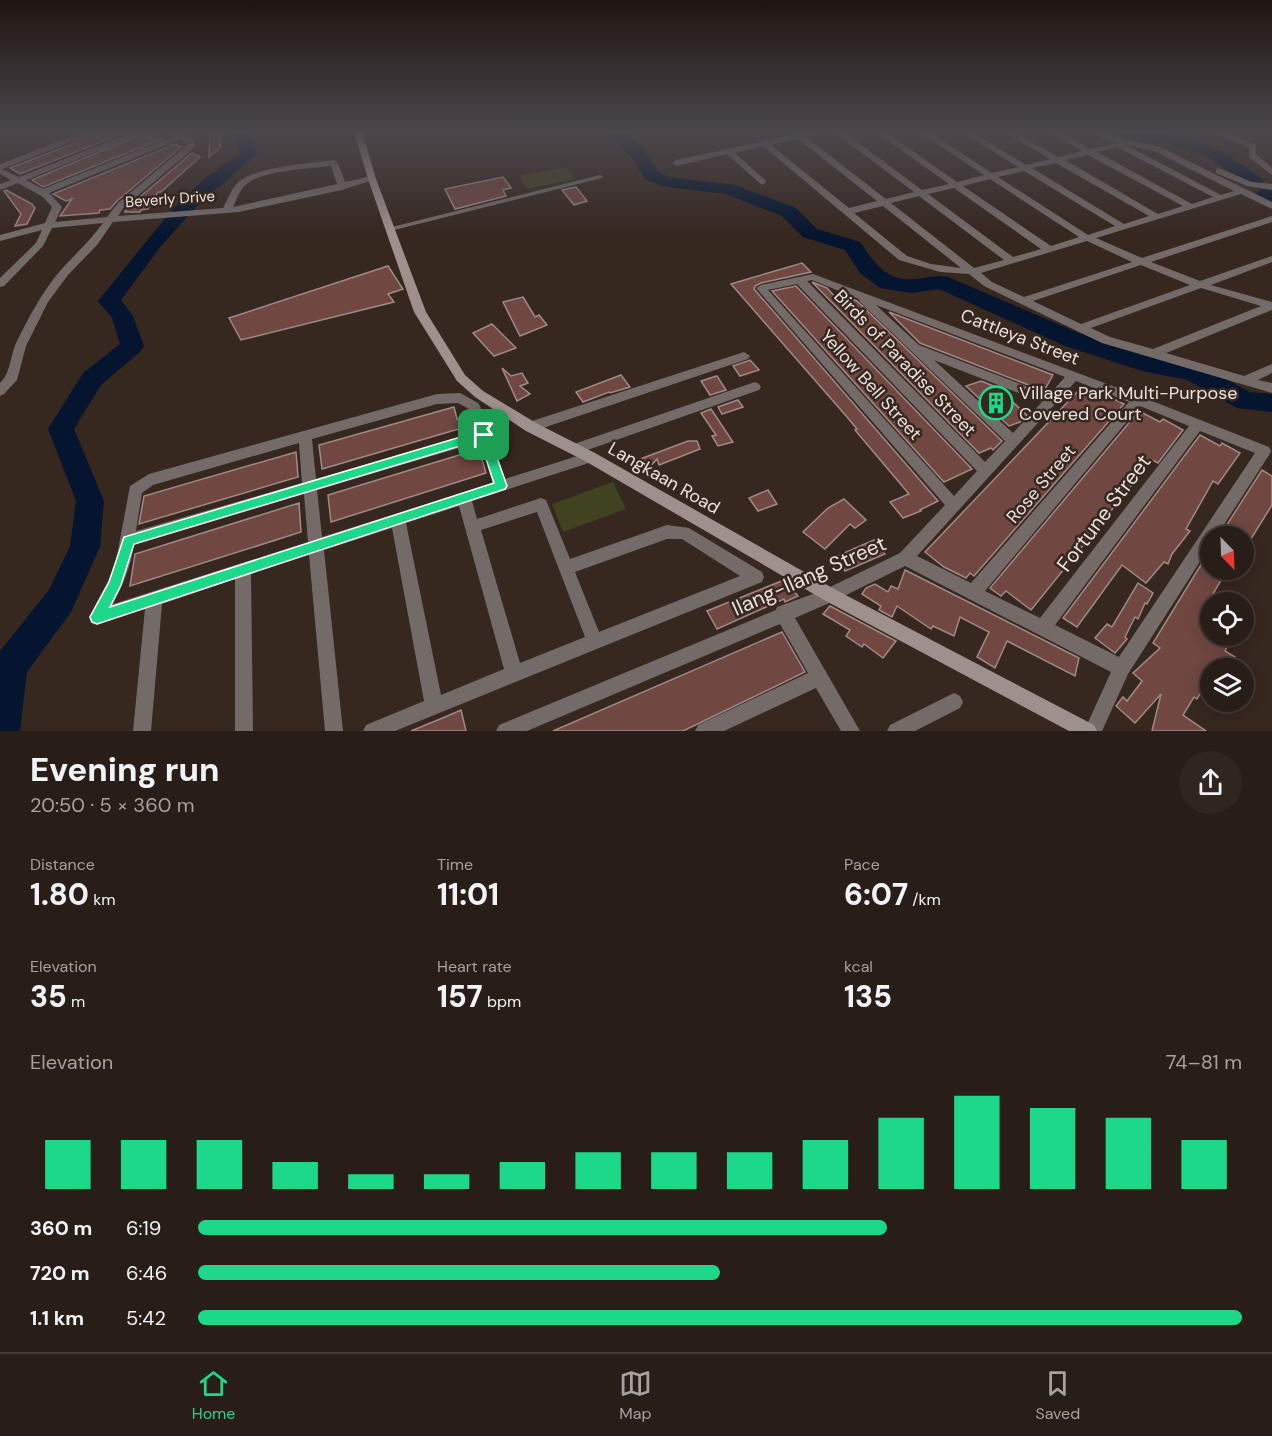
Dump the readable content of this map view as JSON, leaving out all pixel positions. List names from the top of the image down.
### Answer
{
  "streets": {
    "street": [
      "Beverly Drive",
      "Cattleya Street",
      "Birds of Paradise Street",
      "Yellow Bell Street",
      "Langkaan Road",
      "Rose Street",
      "Fortune Street",
      "Ilang-Ilang Street"
    ]
  },
  "crossings": [
    ["Beverly Drive", "Langkaan Road"],
    ["Cattleya Street", "Birds of Paradise Street"],
    ["Cattleya Street", "Yellow Bell Street"],
    ["Cattleya Street", "Rose Street"],
    ["Cattleya Street", "Fortune Street"],
    ["Cattleya Street", "Ilang-Ilang Street"],
    ["Birds of Paradise Street", "Ilang-Ilang Street"],
    ["Yellow Bell Street", "Ilang-Ilang Street"],
    ["Langkaan Road", "Ilang-Ilang Street"]
  ],
  "places": {
    "building": ["Village Park Multi-Purpose Covered Court"]
  },
  "north": "bottom right",
  "page": {
    "heading": ["Evening run", "20:50 · 5 × 360 m"],
    "stats": [
      ["Distance", "1.80 km"],
      ["Time", "11:01"],
      ["Pace", "6:07 /km"],
      ["Elevation", "35 m"],
      ["Heart rate", "157 bpm"],
      ["kcal", "135"]
    ],
    "chart": ["Elevation", "74–81 m"],
    "list": [
      {
        "name": "360 m",
        "note": "6:19"
      },
      {
        "name": "720 m",
        "note": "6:46"
      },
      {
        "name": "1.1 km",
        "note": "5:42"
      }
    ],
    "tabs": ["Home", "Map", "Saved"]
  }
}
